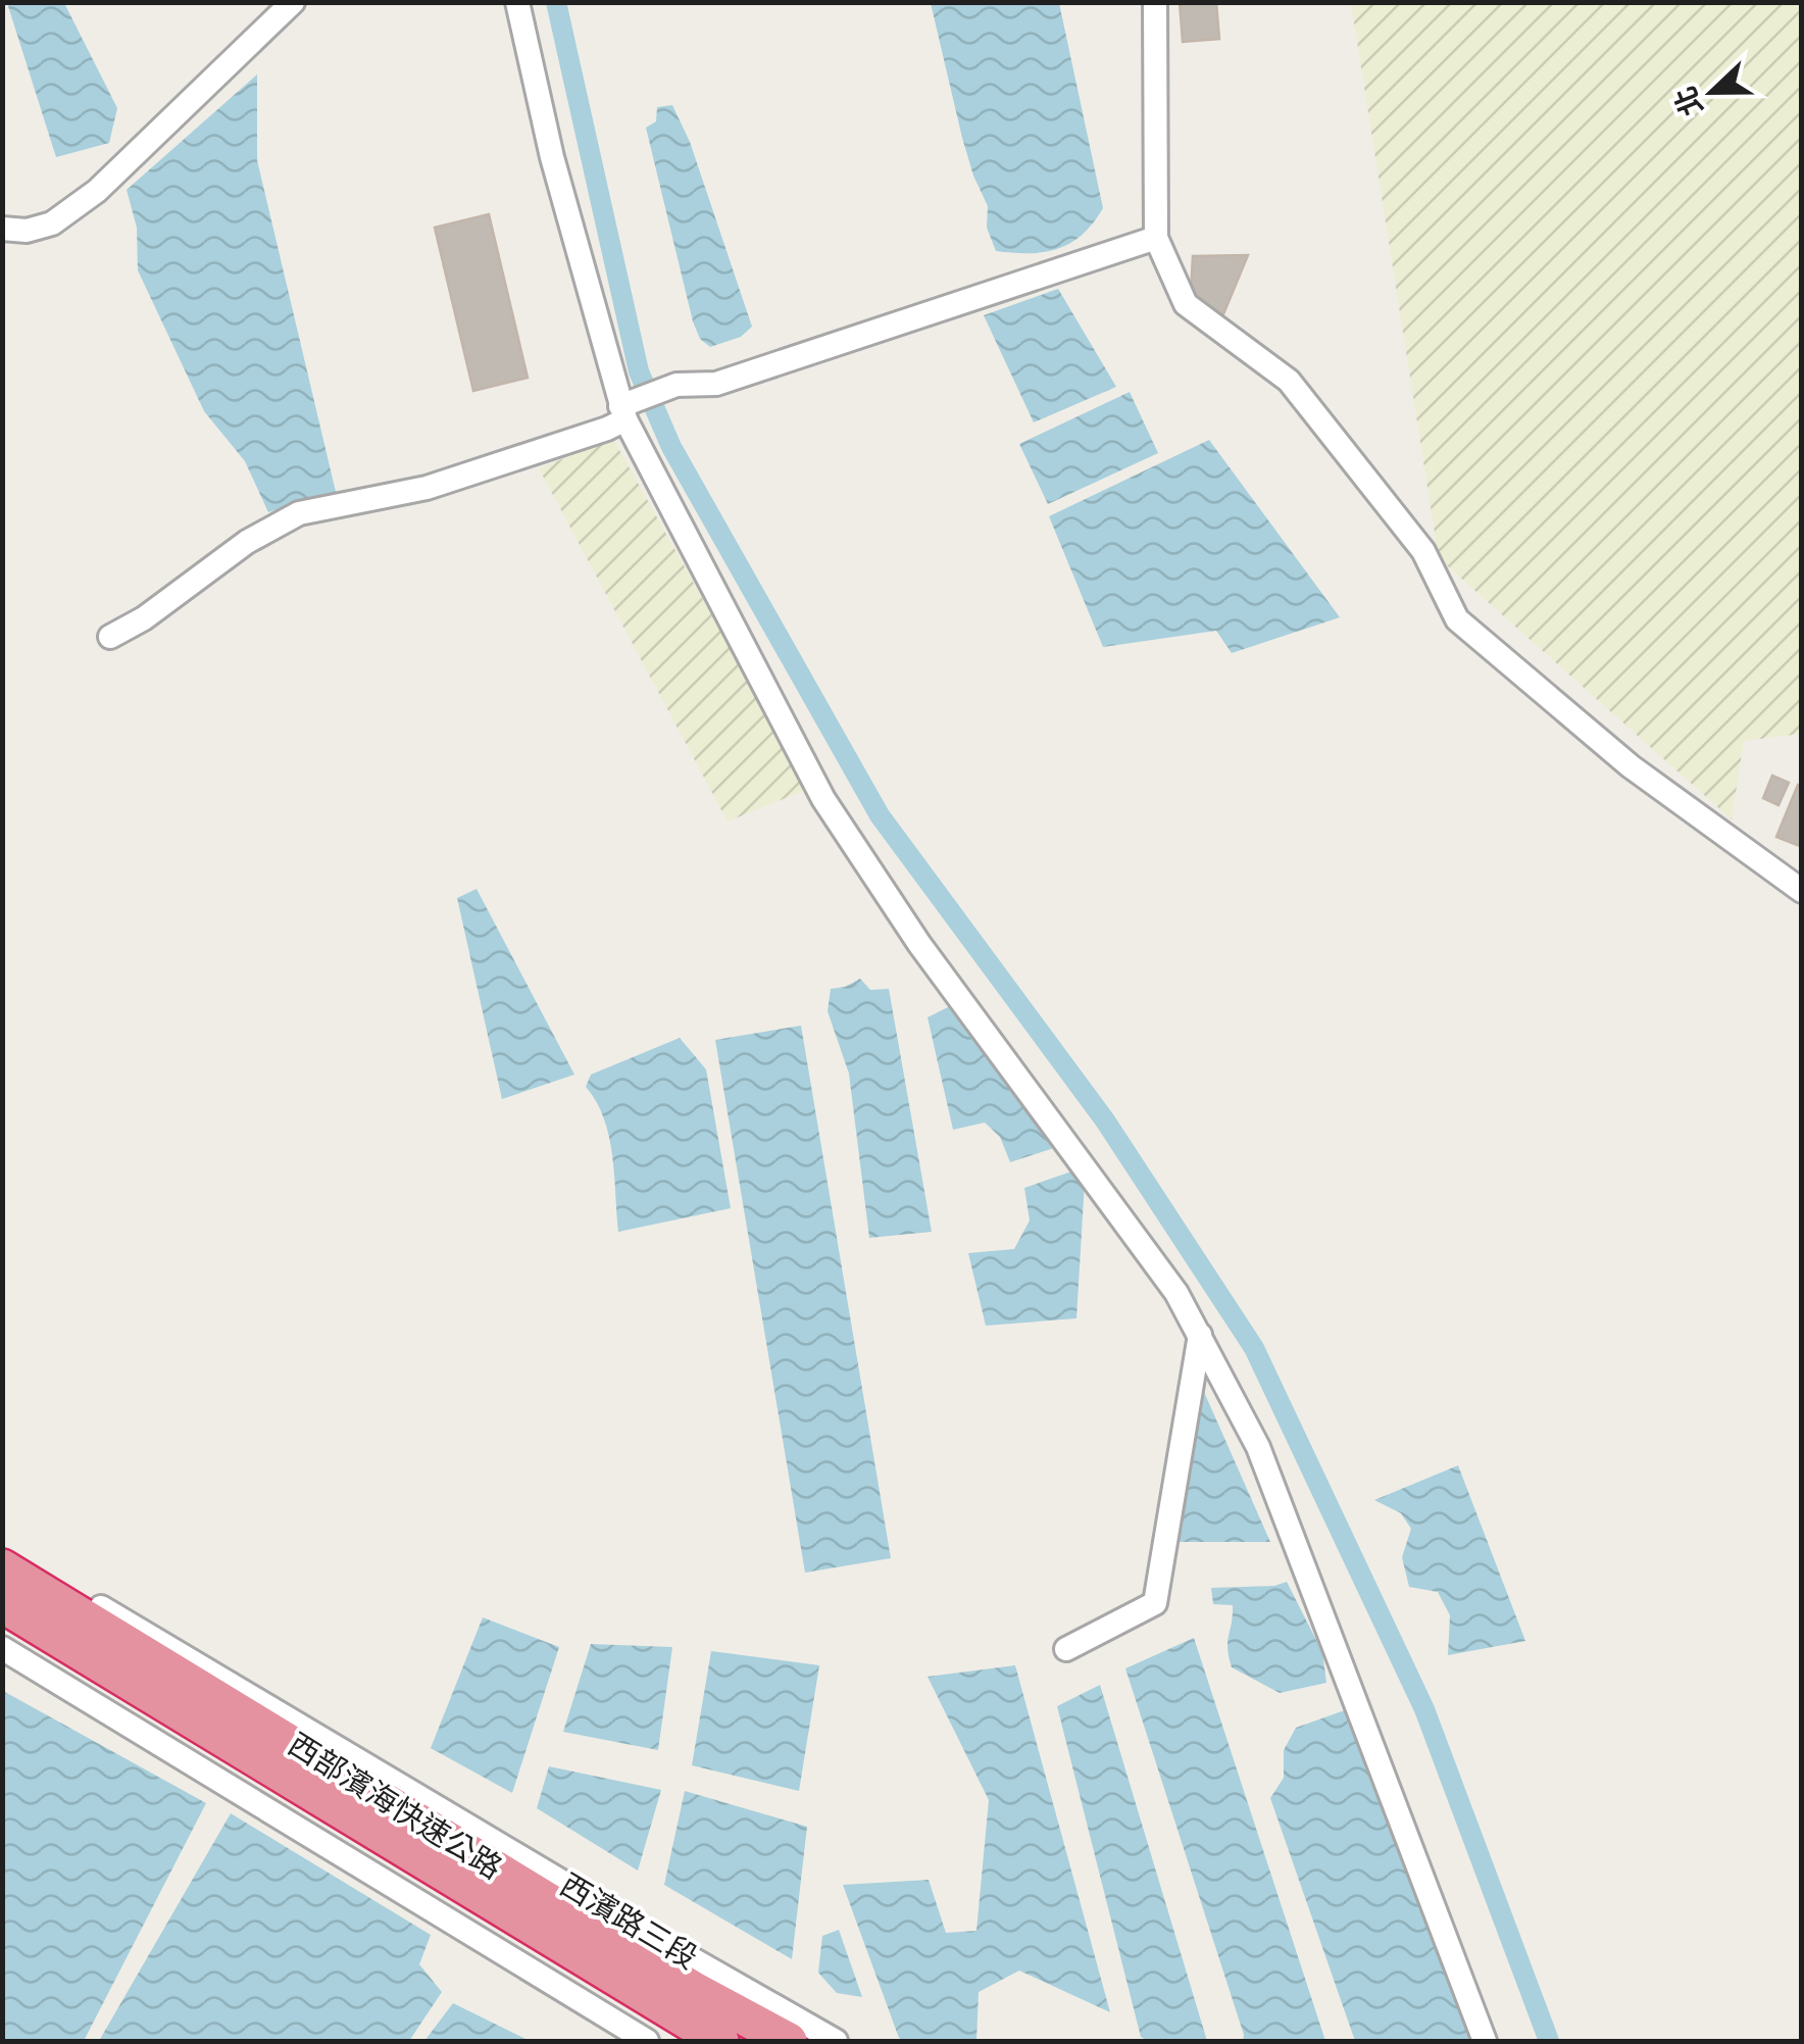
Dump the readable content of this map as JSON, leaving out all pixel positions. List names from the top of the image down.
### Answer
{
  "streets": {
    "highway": ["西部濱海快速公路"],
    "street": ["西濱路三段"]
  },
  "north": "left"
}
